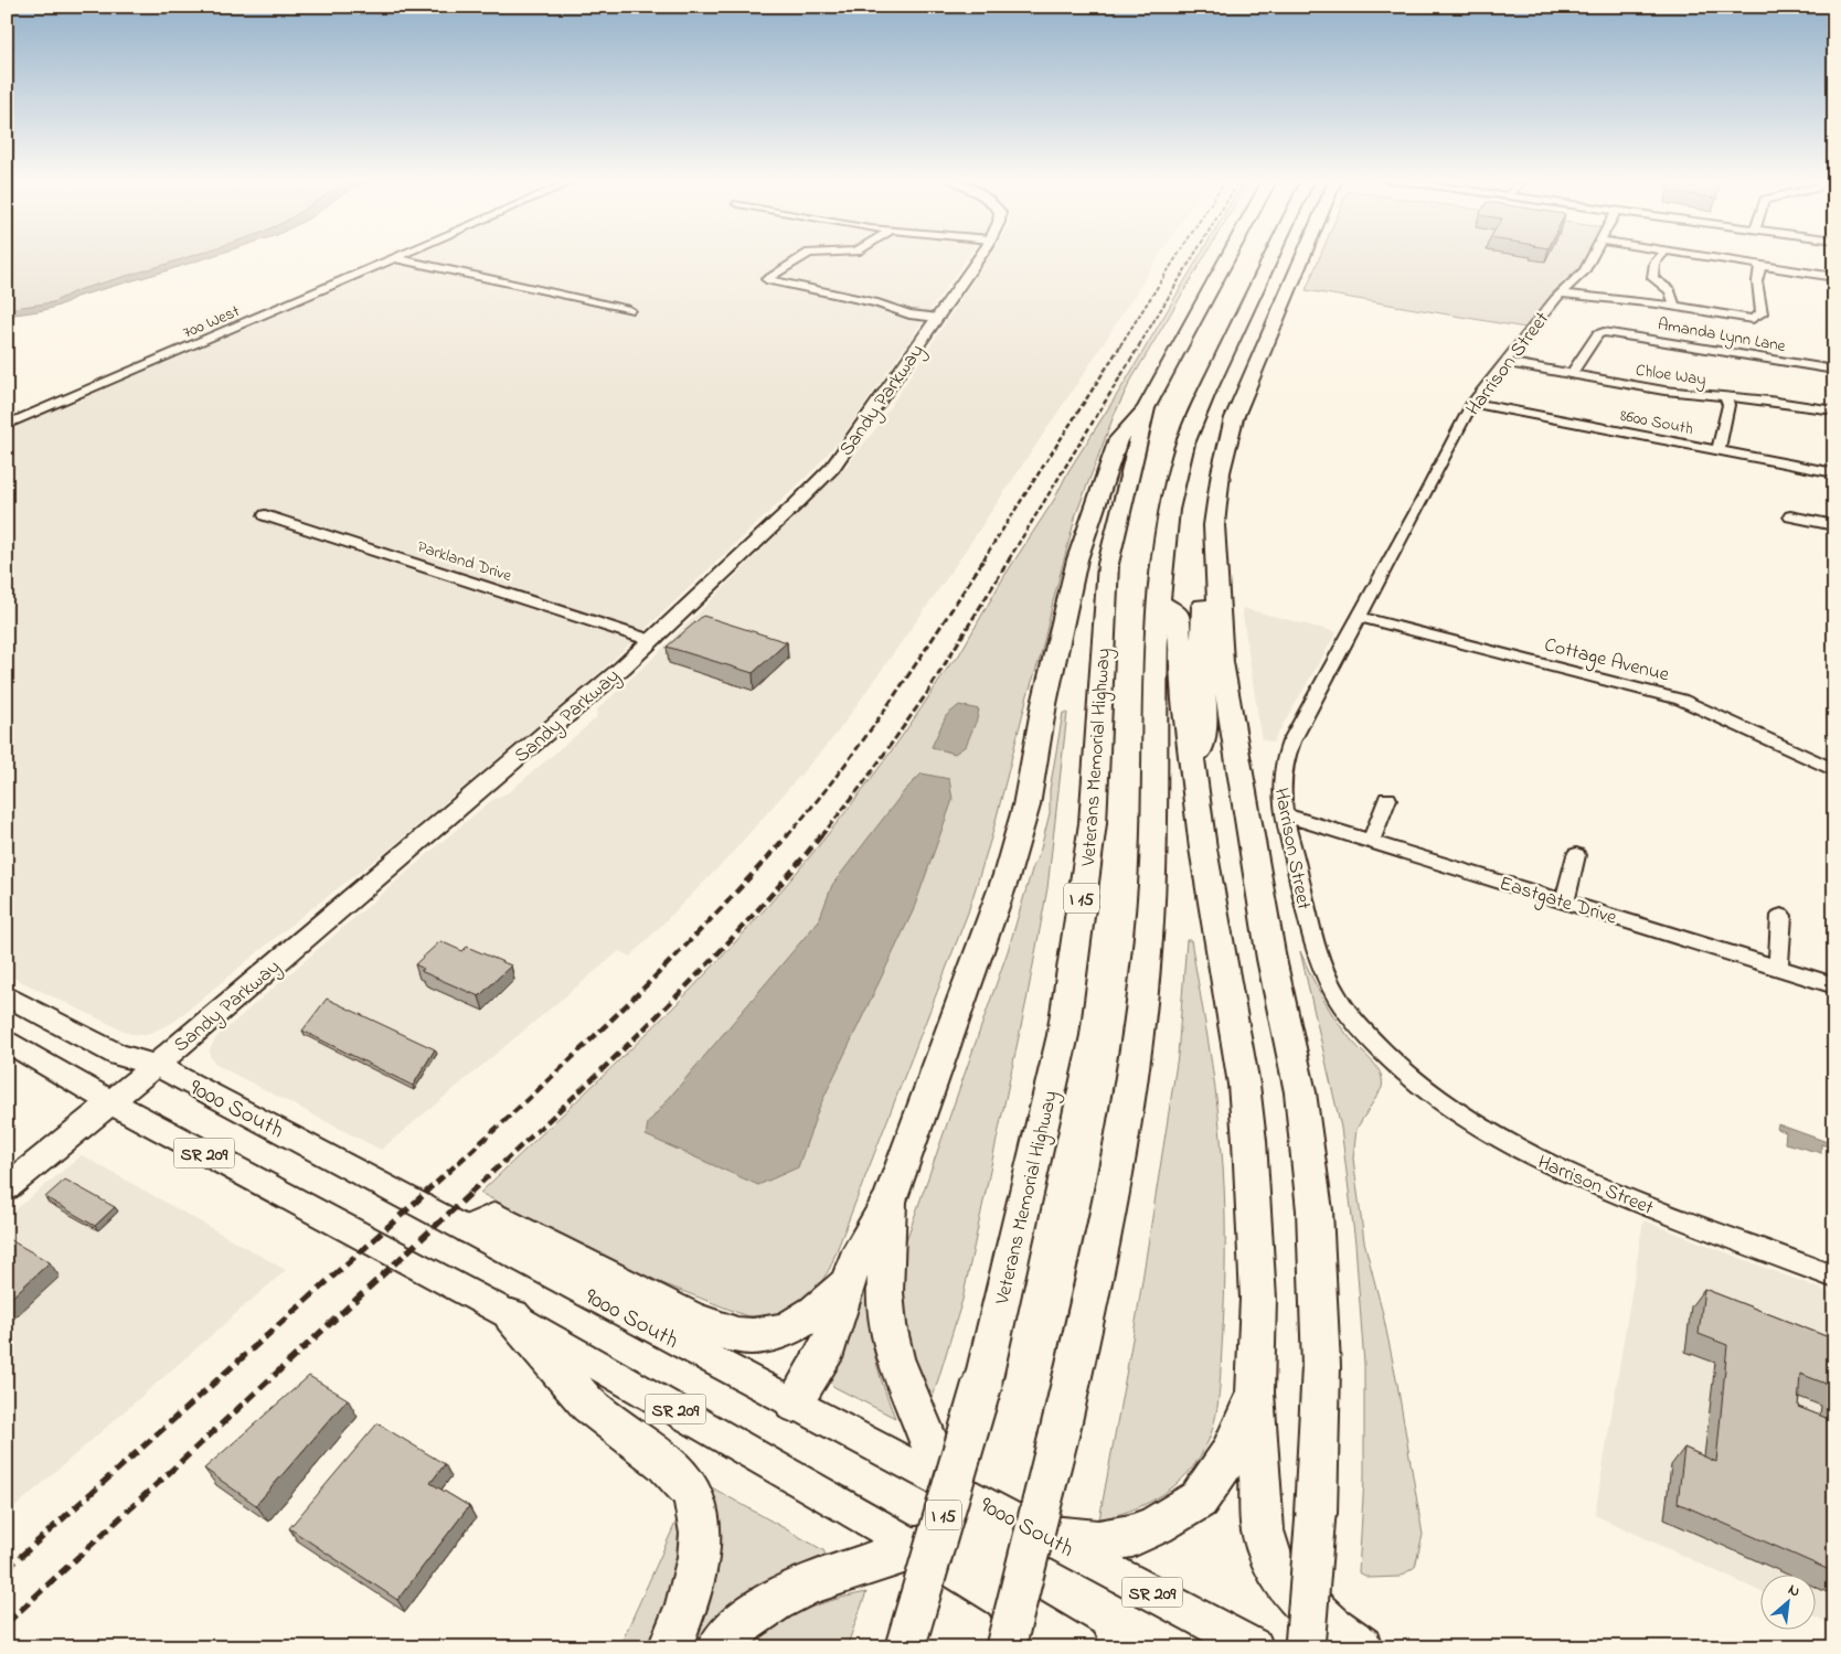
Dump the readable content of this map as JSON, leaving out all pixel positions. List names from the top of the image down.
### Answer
{
  "streets": {
    "highway": ["Veterans Memorial Highway", "I 15"],
    "main road": ["Sandy Parkway", "9000 South", "SR 209"],
    "street": [
      "700 West",
      "Amanda Lynn Lane",
      "Harrison Street",
      "Chloe Way",
      "8600 South",
      "Parkland Drive",
      "Cottage Avenue",
      "Eastgate Drive"
    ]
  },
  "crossings": [
    ["Amanda Lynn Lane", "Chloe Way"],
    ["Harrison Street", "Chloe Way"],
    ["Harrison Street", "8600 South"],
    ["Harrison Street", "Cottage Avenue"],
    ["Harrison Street", "Eastgate Drive"],
    ["Sandy Parkway", "Parkland Drive"],
    ["Sandy Parkway", "9000 South"],
    ["Sandy Parkway", "SR 209"]
  ],
  "north": "top right"
}
